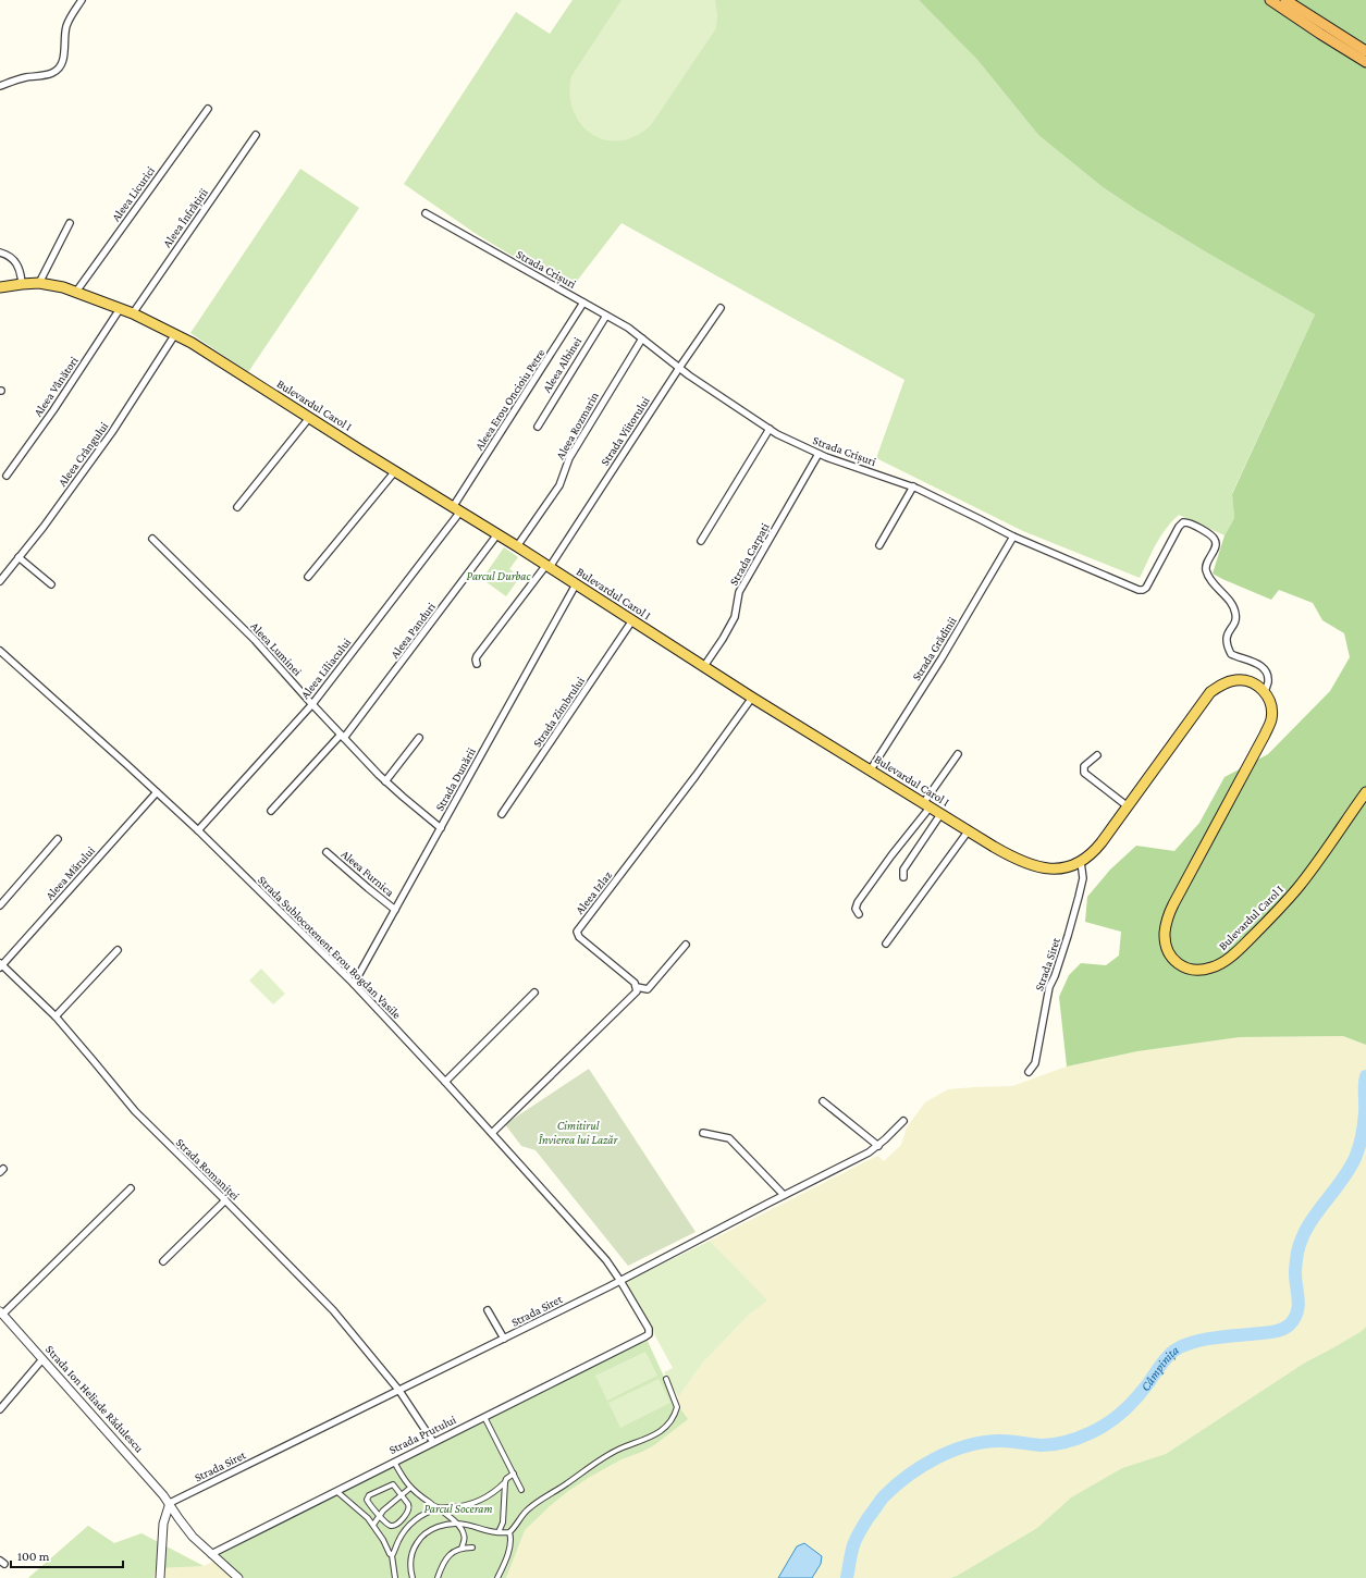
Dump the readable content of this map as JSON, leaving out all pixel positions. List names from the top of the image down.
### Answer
{
  "streets": {
    "main road": ["Bulevardul Carol I"],
    "street": [
      "Aleea Licurici",
      "Aleea Înfrățirii",
      "Strada Crișuri",
      "Aleea Albinei",
      "Aleea Vânători",
      "Aleea Erou Oncioiu Petre",
      "Aleea Rozmarin",
      "Strada Viitorului",
      "Aleea Crângului",
      "Strada Carpați",
      "Aleea Panduri",
      "Aleea Luminei",
      "Strada Grădinii",
      "Aleea Liliacului",
      "Strada Zimbrului",
      "Strada Dunării",
      "Aleea Mărului",
      "Aleea Furnica",
      "Aleea Izlaz",
      "Strada Sublocotenent Erou Bogdan Vasile",
      "Strada Siret",
      "Strada Romaniței",
      "Strada Ion Heliade Rădulescu",
      "Strada Prutului"
    ]
  },
  "crossings": [
    ["Aleea Licurici", "Bulevardul Carol I"],
    ["Aleea Înfrățirii", "Bulevardul Carol I"],
    ["Strada Crișuri", "Aleea Albinei"],
    ["Strada Crișuri", "Aleea Erou Oncioiu Petre"],
    ["Strada Crișuri", "Bulevardul Carol I"],
    ["Strada Crișuri", "Aleea Rozmarin"],
    ["Strada Crișuri", "Strada Viitorului"],
    ["Strada Crișuri", "Strada Carpați"],
    ["Strada Crișuri", "Strada Grădinii"],
    ["Aleea Vânători", "Bulevardul Carol I"],
    ["Aleea Erou Oncioiu Petre", "Bulevardul Carol I"],
    ["Aleea Erou Oncioiu Petre", "Aleea Liliacului"],
    ["Bulevardul Carol I", "Aleea Rozmarin"],
    ["Bulevardul Carol I", "Strada Viitorului"],
    ["Bulevardul Carol I", "Aleea Crângului"],
    ["Bulevardul Carol I", "Strada Carpați"],
    ["Bulevardul Carol I", "Aleea Panduri"],
    ["Bulevardul Carol I", "Strada Grădinii"],
    ["Bulevardul Carol I", "Aleea Liliacului"],
    ["Bulevardul Carol I", "Strada Zimbrului"],
    ["Bulevardul Carol I", "Strada Dunării"],
    ["Bulevardul Carol I", "Aleea Izlaz"],
    ["Bulevardul Carol I", "Strada Siret"],
    ["Aleea Panduri", "Aleea Luminei"],
    ["Aleea Luminei", "Aleea Liliacului"],
    ["Aleea Luminei", "Strada Dunării"],
    ["Aleea Liliacului", "Strada Sublocotenent Erou Bogdan Vasile"],
    ["Strada Dunării", "Aleea Furnica"],
    ["Strada Dunării", "Strada Sublocotenent Erou Bogdan Vasile"],
    ["Aleea Mărului", "Strada Sublocotenent Erou Bogdan Vasile"],
    ["Aleea Mărului", "Strada Romaniței"],
    ["Strada Sublocotenent Erou Bogdan Vasile", "Strada Siret"],
    ["Strada Sublocotenent Erou Bogdan Vasile", "Strada Prutului"],
    ["Strada Siret", "Strada Romaniței"],
    ["Strada Siret", "Strada Ion Heliade Rădulescu"],
    ["Strada Siret", "Strada Prutului"],
    ["Strada Romaniței", "Strada Prutului"]
  ],
  "water": ["Câmpinița"],
  "parks": ["Parcul Durbac", "Cimitirul Învierea lui Lazăr", "Parcul Soceram"],
  "scale_bar": "100 m"
}
